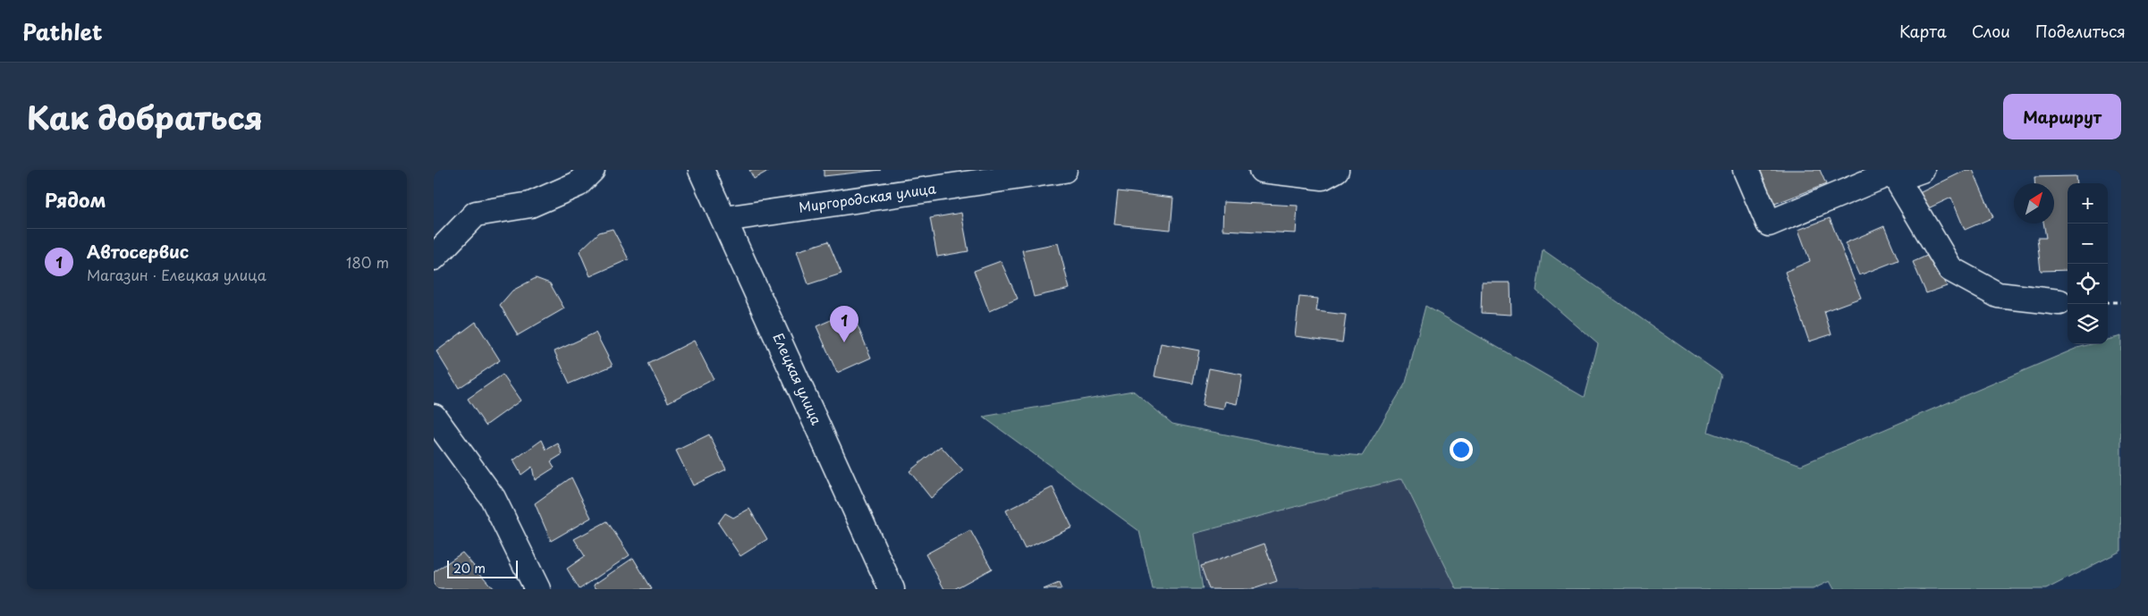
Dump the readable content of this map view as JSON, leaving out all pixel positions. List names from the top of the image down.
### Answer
{
  "streets": {
    "street": ["Миргородская улица", "Елецкая улица"]
  },
  "crossings": [
    ["Миргородская улица", "Елецкая улица"]
  ],
  "scale_bar": "20 m",
  "north": "top right",
  "page": {
    "header": "Pathlet",
    "nav": ["Карта", "Слои", "Поделиться"],
    "title": "Как добраться",
    "buttons": "Маршрут",
    "heading": "Рядом",
    "map_buttons": ["+", "−"],
    "list": [
      {
        "mark": "1",
        "name": "Автосервис",
        "note": "Магазин · Елецкая улица",
        "value": "180 m"
      }
    ],
    "pins": "1",
    "scale": "20 m"
  }
}
